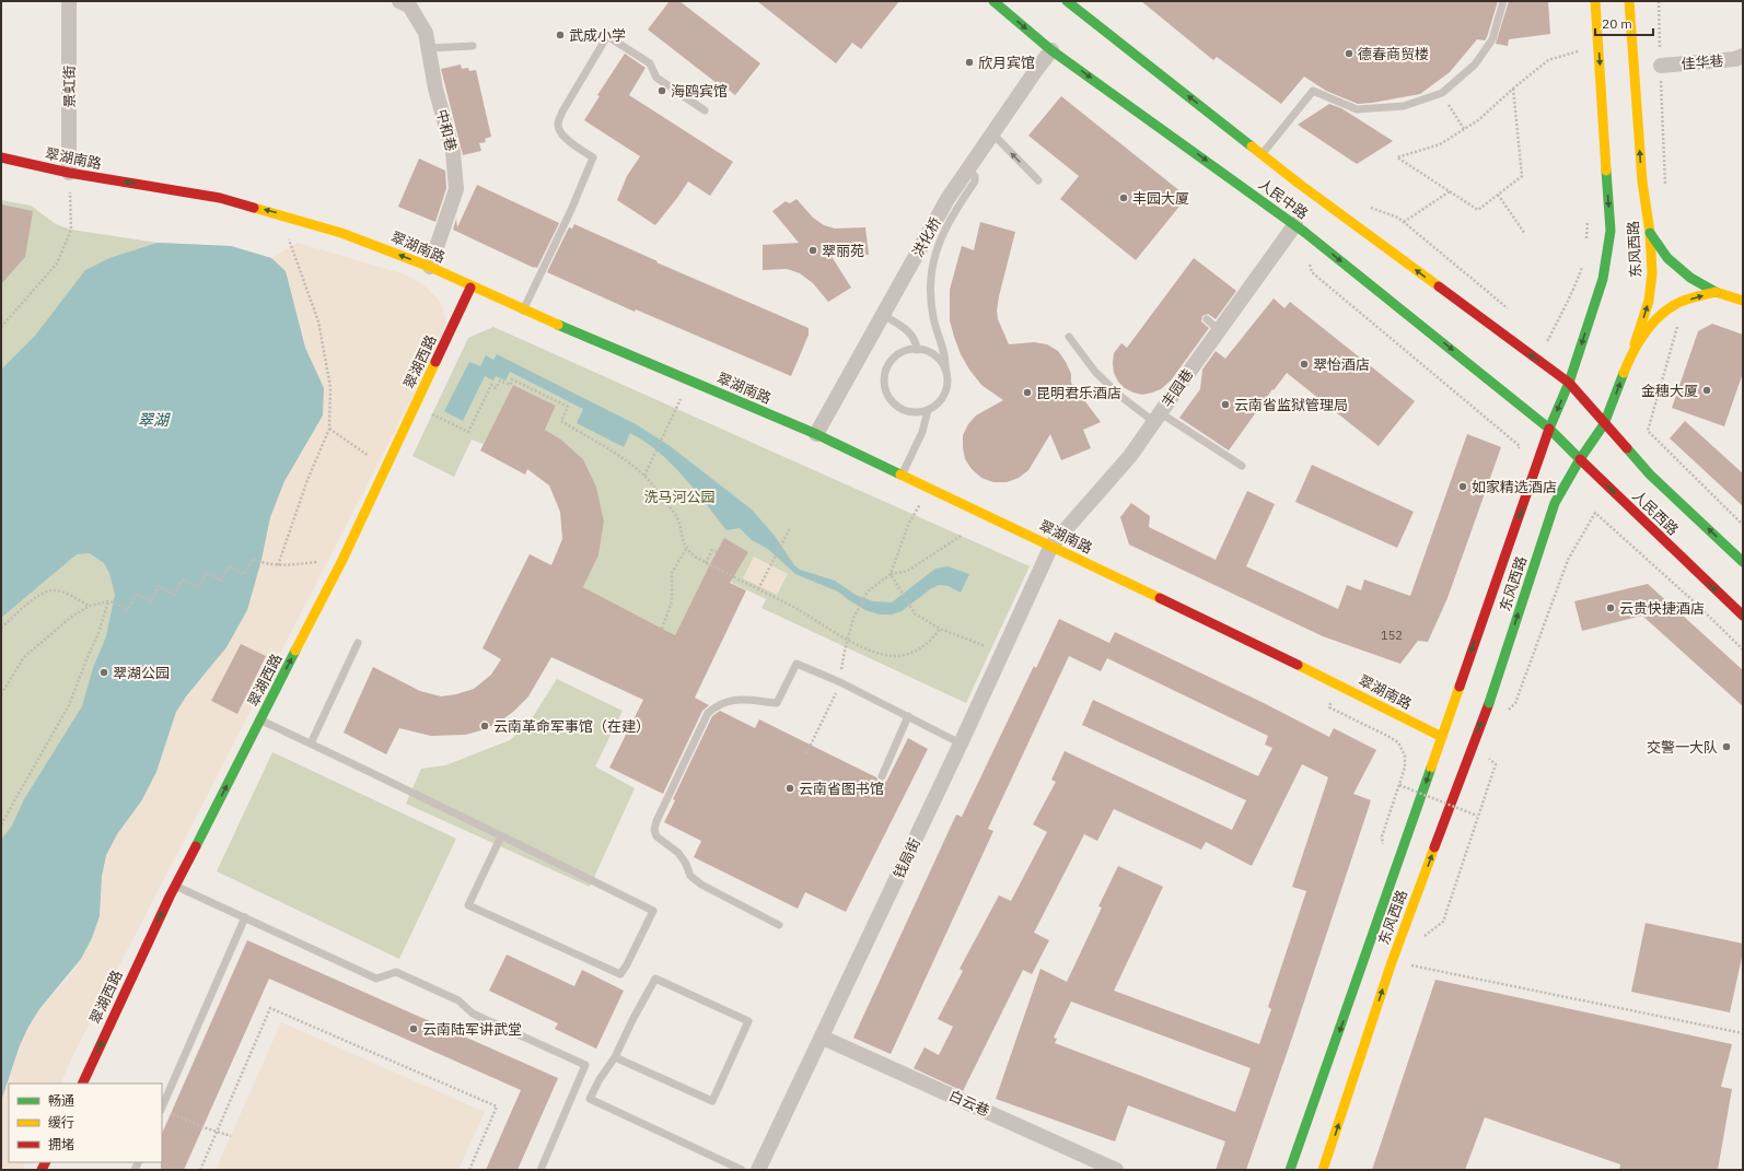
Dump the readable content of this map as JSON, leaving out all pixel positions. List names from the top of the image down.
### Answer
{
  "streets": {
    "main road": [
      "翠湖南路",
      "人民中路",
      "东风西路",
      "翠湖西路",
      "人民西路"
    ],
    "street": [
      "佳华巷",
      "景虹街",
      "中和巷",
      "洪化桥",
      "丰园巷",
      "钱局街",
      "白云巷"
    ]
  },
  "crossings": [
    ["景虹街", "翠湖南路"],
    ["中和巷", "翠湖南路"],
    ["翠湖南路", "洪化桥"],
    ["翠湖南路", "东风西路"],
    ["翠湖南路", "翠湖西路"],
    ["翠湖南路", "丰园巷"],
    ["翠湖南路", "钱局街"],
    ["人民中路", "洪化桥"],
    ["人民中路", "东风西路"],
    ["人民中路", "丰园巷"],
    ["人民中路", "人民西路"],
    ["东风西路", "人民西路"],
    ["丰园巷", "钱局街"],
    ["钱局街", "白云巷"]
  ],
  "one_way": ["翠湖西路"],
  "water": ["翠湖"],
  "parks": ["洗马河公园"],
  "places": [
    "武成小学",
    "德春商贸楼",
    "欣月宾馆",
    "海鸥宾馆",
    "丰园大厦",
    "翠丽苑",
    "翠怡酒店",
    "金穗大厦",
    "昆明君乐酒店",
    "云南省监狱管理局",
    "如家精选酒店",
    "云贵快捷酒店",
    "翠湖公园",
    "云南革命军事馆（在建）",
    "交警一大队",
    "云南省图书馆",
    "云南陆军讲武堂"
  ],
  "house_numbers": ["152"],
  "legend": ["畅通", "缓行", "拥堵"],
  "scale_bar": "20 m"
}
